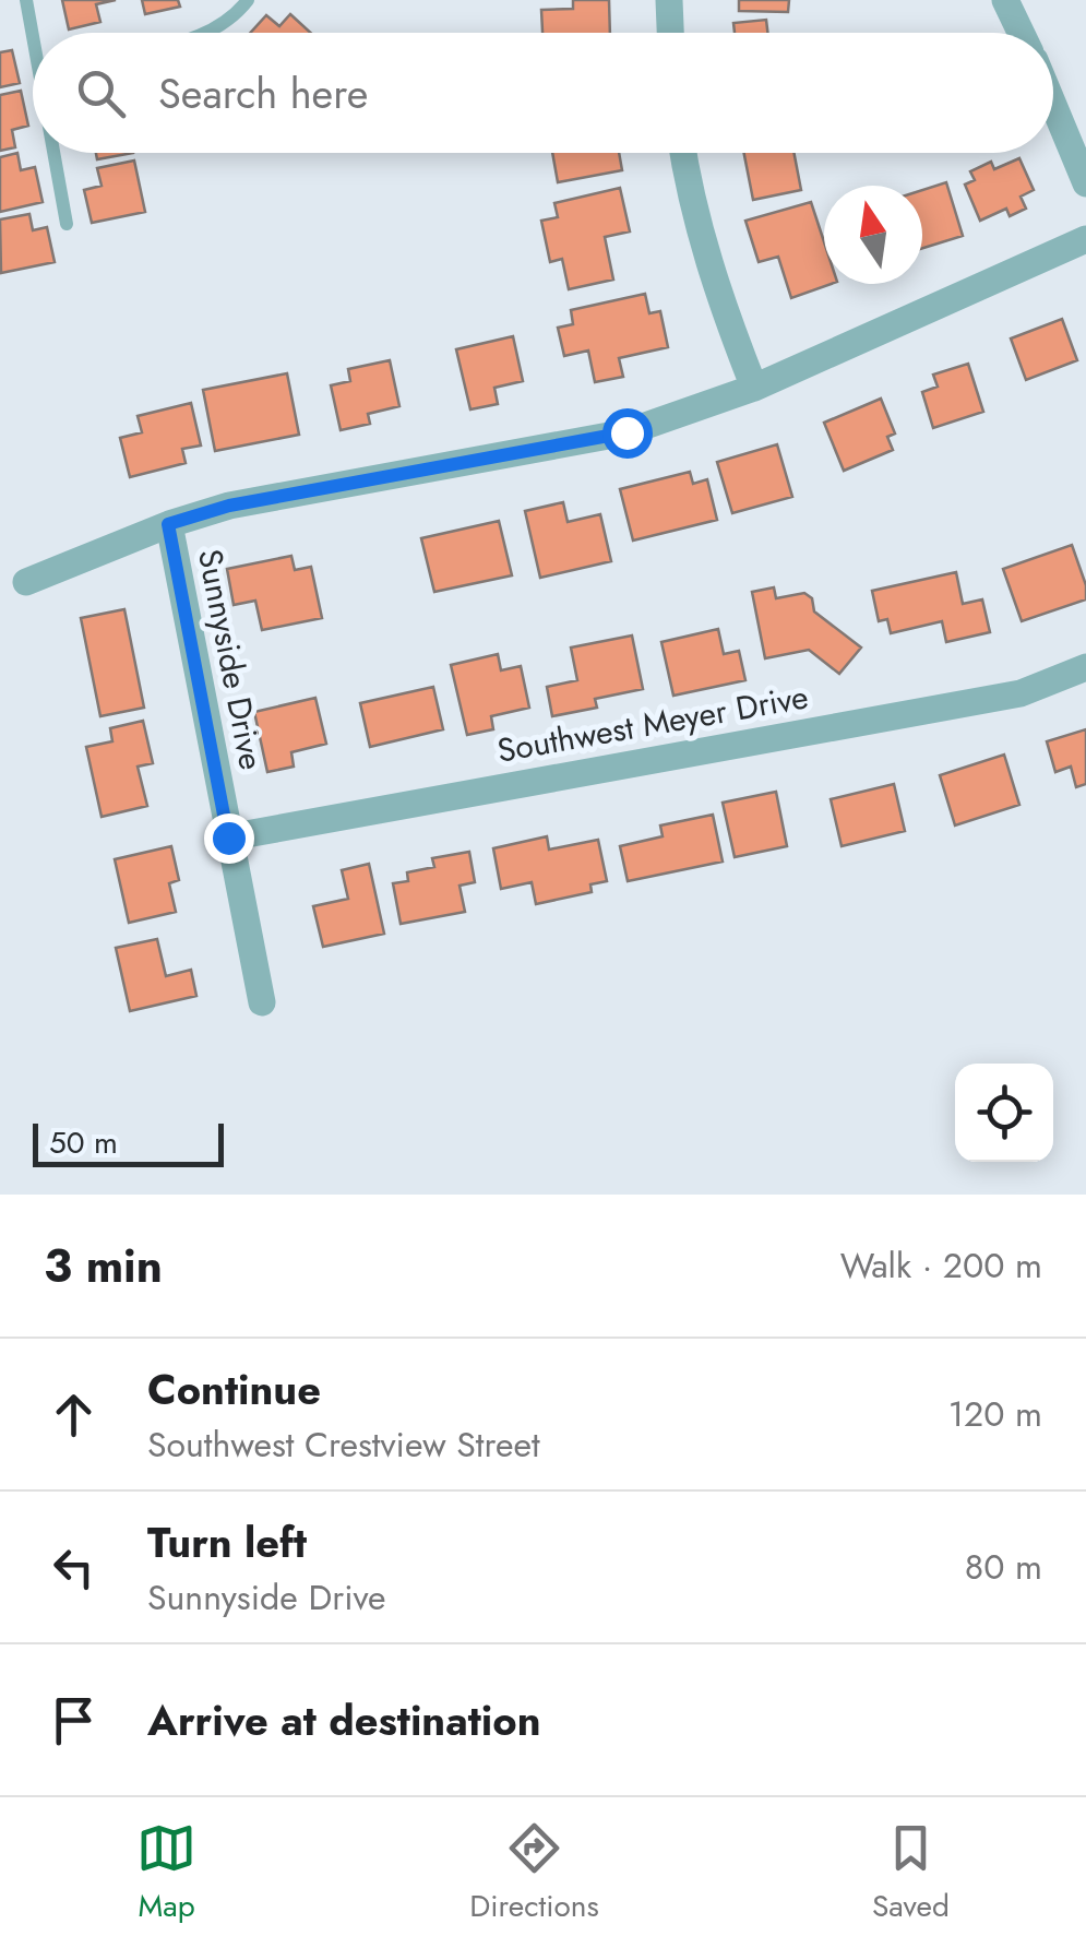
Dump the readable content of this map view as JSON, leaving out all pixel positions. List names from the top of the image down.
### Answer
{
  "streets": {
    "street": ["Sunnyside Drive", "Southwest Meyer Drive"]
  },
  "crossings": [
    ["Sunnyside Drive", "Southwest Meyer Drive"]
  ],
  "scale_bar": "50 m",
  "north": "top",
  "page": {
    "search": "Search here",
    "scale": "50 m",
    "heading": ["3 min", "Walk · 200 m"],
    "list": [
      ["Continue", "Southwest Crestview Street", "120 m"],
      ["Turn left", "Sunnyside Drive", "80 m"],
      "Arrive at destination"
    ],
    "nav": ["Map", "Directions", "Saved"]
  }
}
